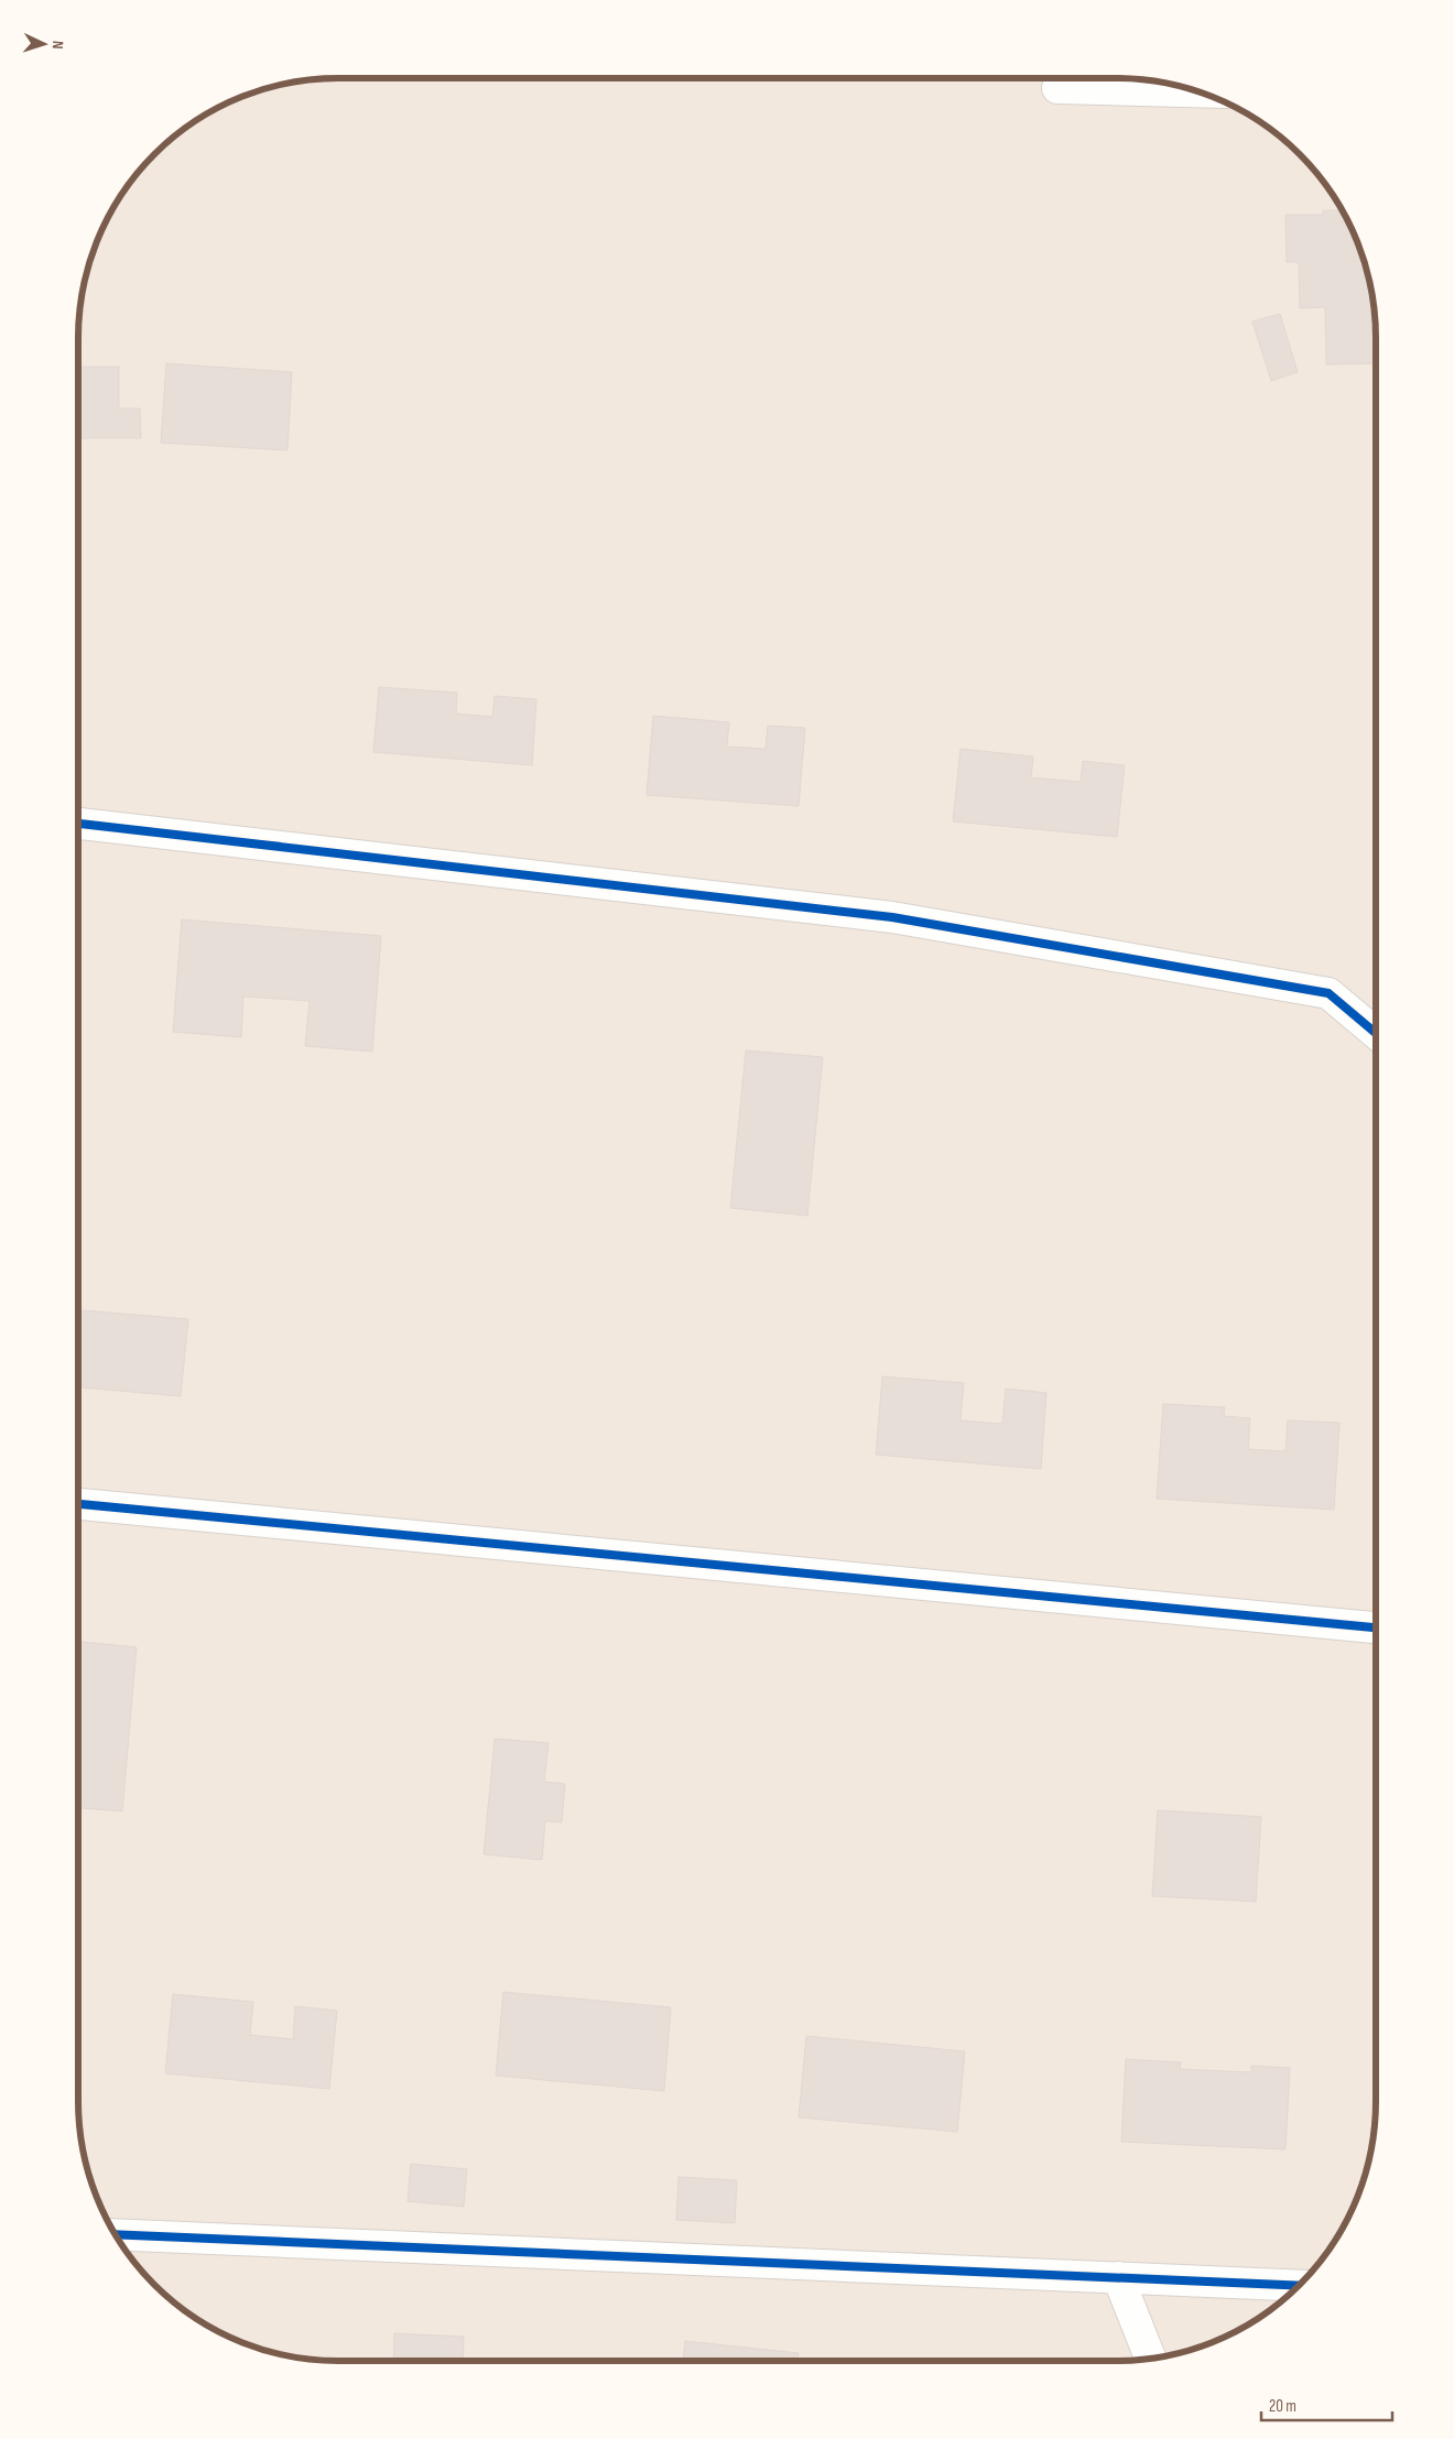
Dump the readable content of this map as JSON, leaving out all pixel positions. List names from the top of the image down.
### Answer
{
  "scale_bar": "20 m",
  "north": "right"
}
